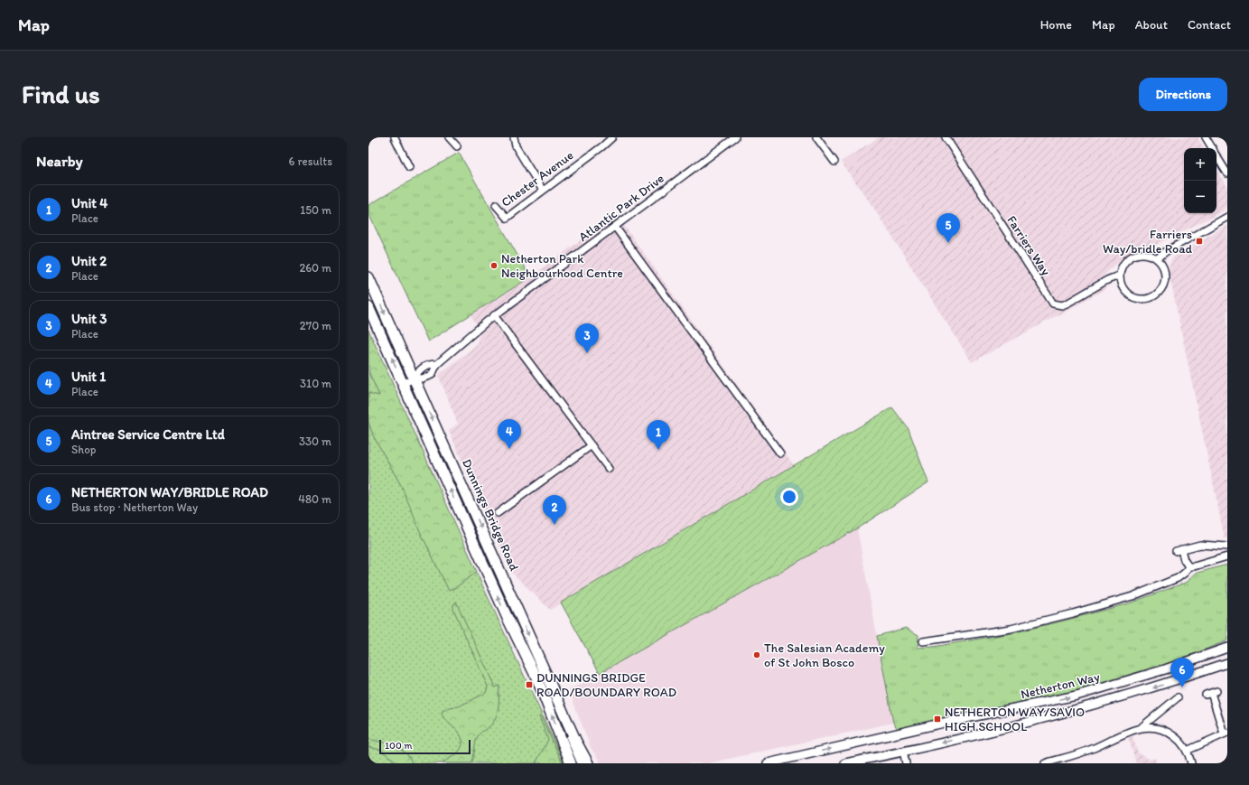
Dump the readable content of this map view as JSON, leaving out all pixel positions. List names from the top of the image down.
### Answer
{
  "streets": {
    "highway": ["Dunnings Bridge Road"],
    "main road": ["Netherton Way"],
    "street": ["Chester Avenue", "Atlantic Park Drive", "Farriers Way"]
  },
  "crossings": [
    ["Atlantic Park Drive", "Dunnings Bridge Road"]
  ],
  "places": {
    "transit": ["Farriers Way/bridle Road", "DUNNINGS BRIDGE ROAD/BOUNDARY ROAD", "NETHERTON WAY/SAVIO HIGH SCHOOL"],
    "other": ["Netherton Park Neighbourhood Centre", "The Salesian Academy of St John Bosco"]
  },
  "scale_bar": "100 m",
  "page": {
    "header": "Map",
    "nav": [
      "Home",
      "Map",
      "About",
      "Contact"
    ],
    "buttons": "Directions",
    "title": "Find us",
    "heading": ["Nearby", "6 results"],
    "map_buttons": ["+", "−"],
    "list": [
      {
        "mark": "1",
        "name": "Unit 4",
        "note": "Place",
        "value": "150 m"
      },
      {
        "mark": "2",
        "name": "Unit 2",
        "note": "Place",
        "value": "260 m"
      },
      {
        "mark": "3",
        "name": "Unit 3",
        "note": "Place",
        "value": "270 m"
      },
      {
        "mark": "4",
        "name": "Unit 1",
        "note": "Place",
        "value": "310 m"
      },
      {
        "mark": "5",
        "name": "Aintree Service Centre Ltd",
        "note": "Shop",
        "value": "330 m"
      },
      {
        "mark": "6",
        "name": "NETHERTON WAY/BRIDLE ROAD",
        "note": "Bus stop · Netherton Way",
        "value": "480 m"
      }
    ],
    "pins": [
      "5",
      "3",
      "4",
      "1",
      "2",
      "6"
    ],
    "scale": "100 m"
  }
}
